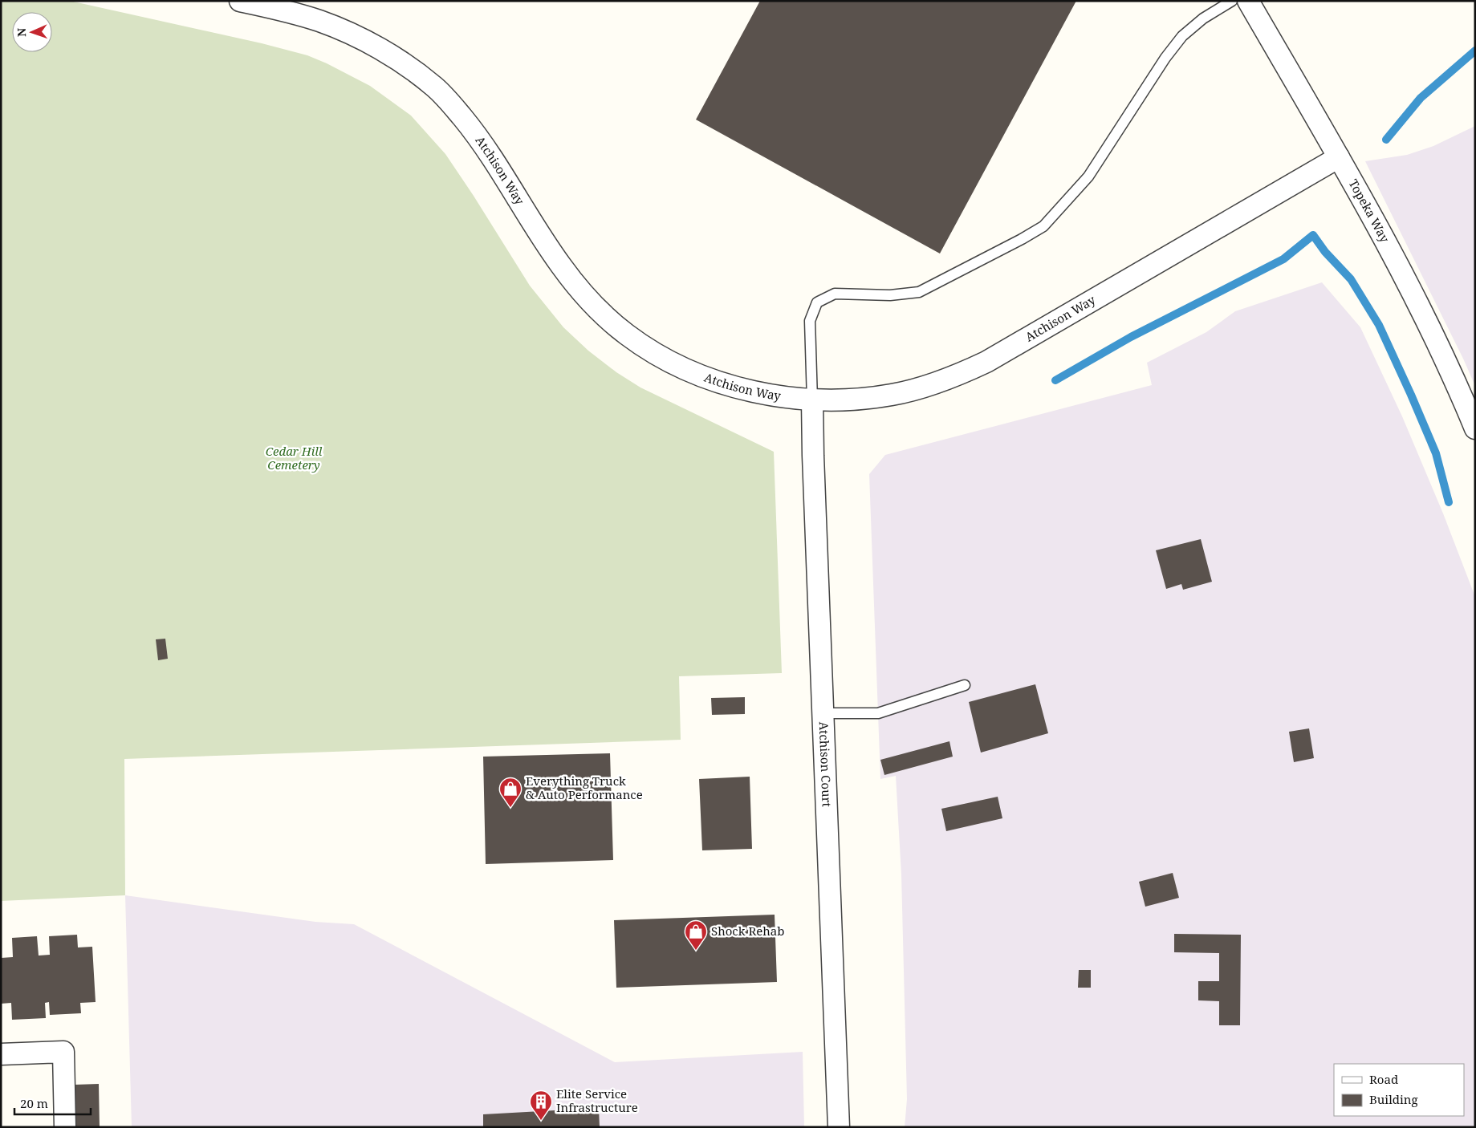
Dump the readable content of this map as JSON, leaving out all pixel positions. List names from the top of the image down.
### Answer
{
  "streets": {
    "street": ["Atchison Way", "Topeka Way", "Atchison Court"]
  },
  "crossings": [
    ["Atchison Way", "Topeka Way"],
    ["Atchison Way", "Atchison Court"]
  ],
  "parks": ["Cedar Hill Cemetery"],
  "places": {
    "shop": ["Everything Truck & Auto Performance", "Shock Rehab"],
    "building": ["Elite Service Infrastructure"]
  },
  "legend": ["Road", "Building"],
  "scale_bar": "20 m",
  "north": "left"
}
